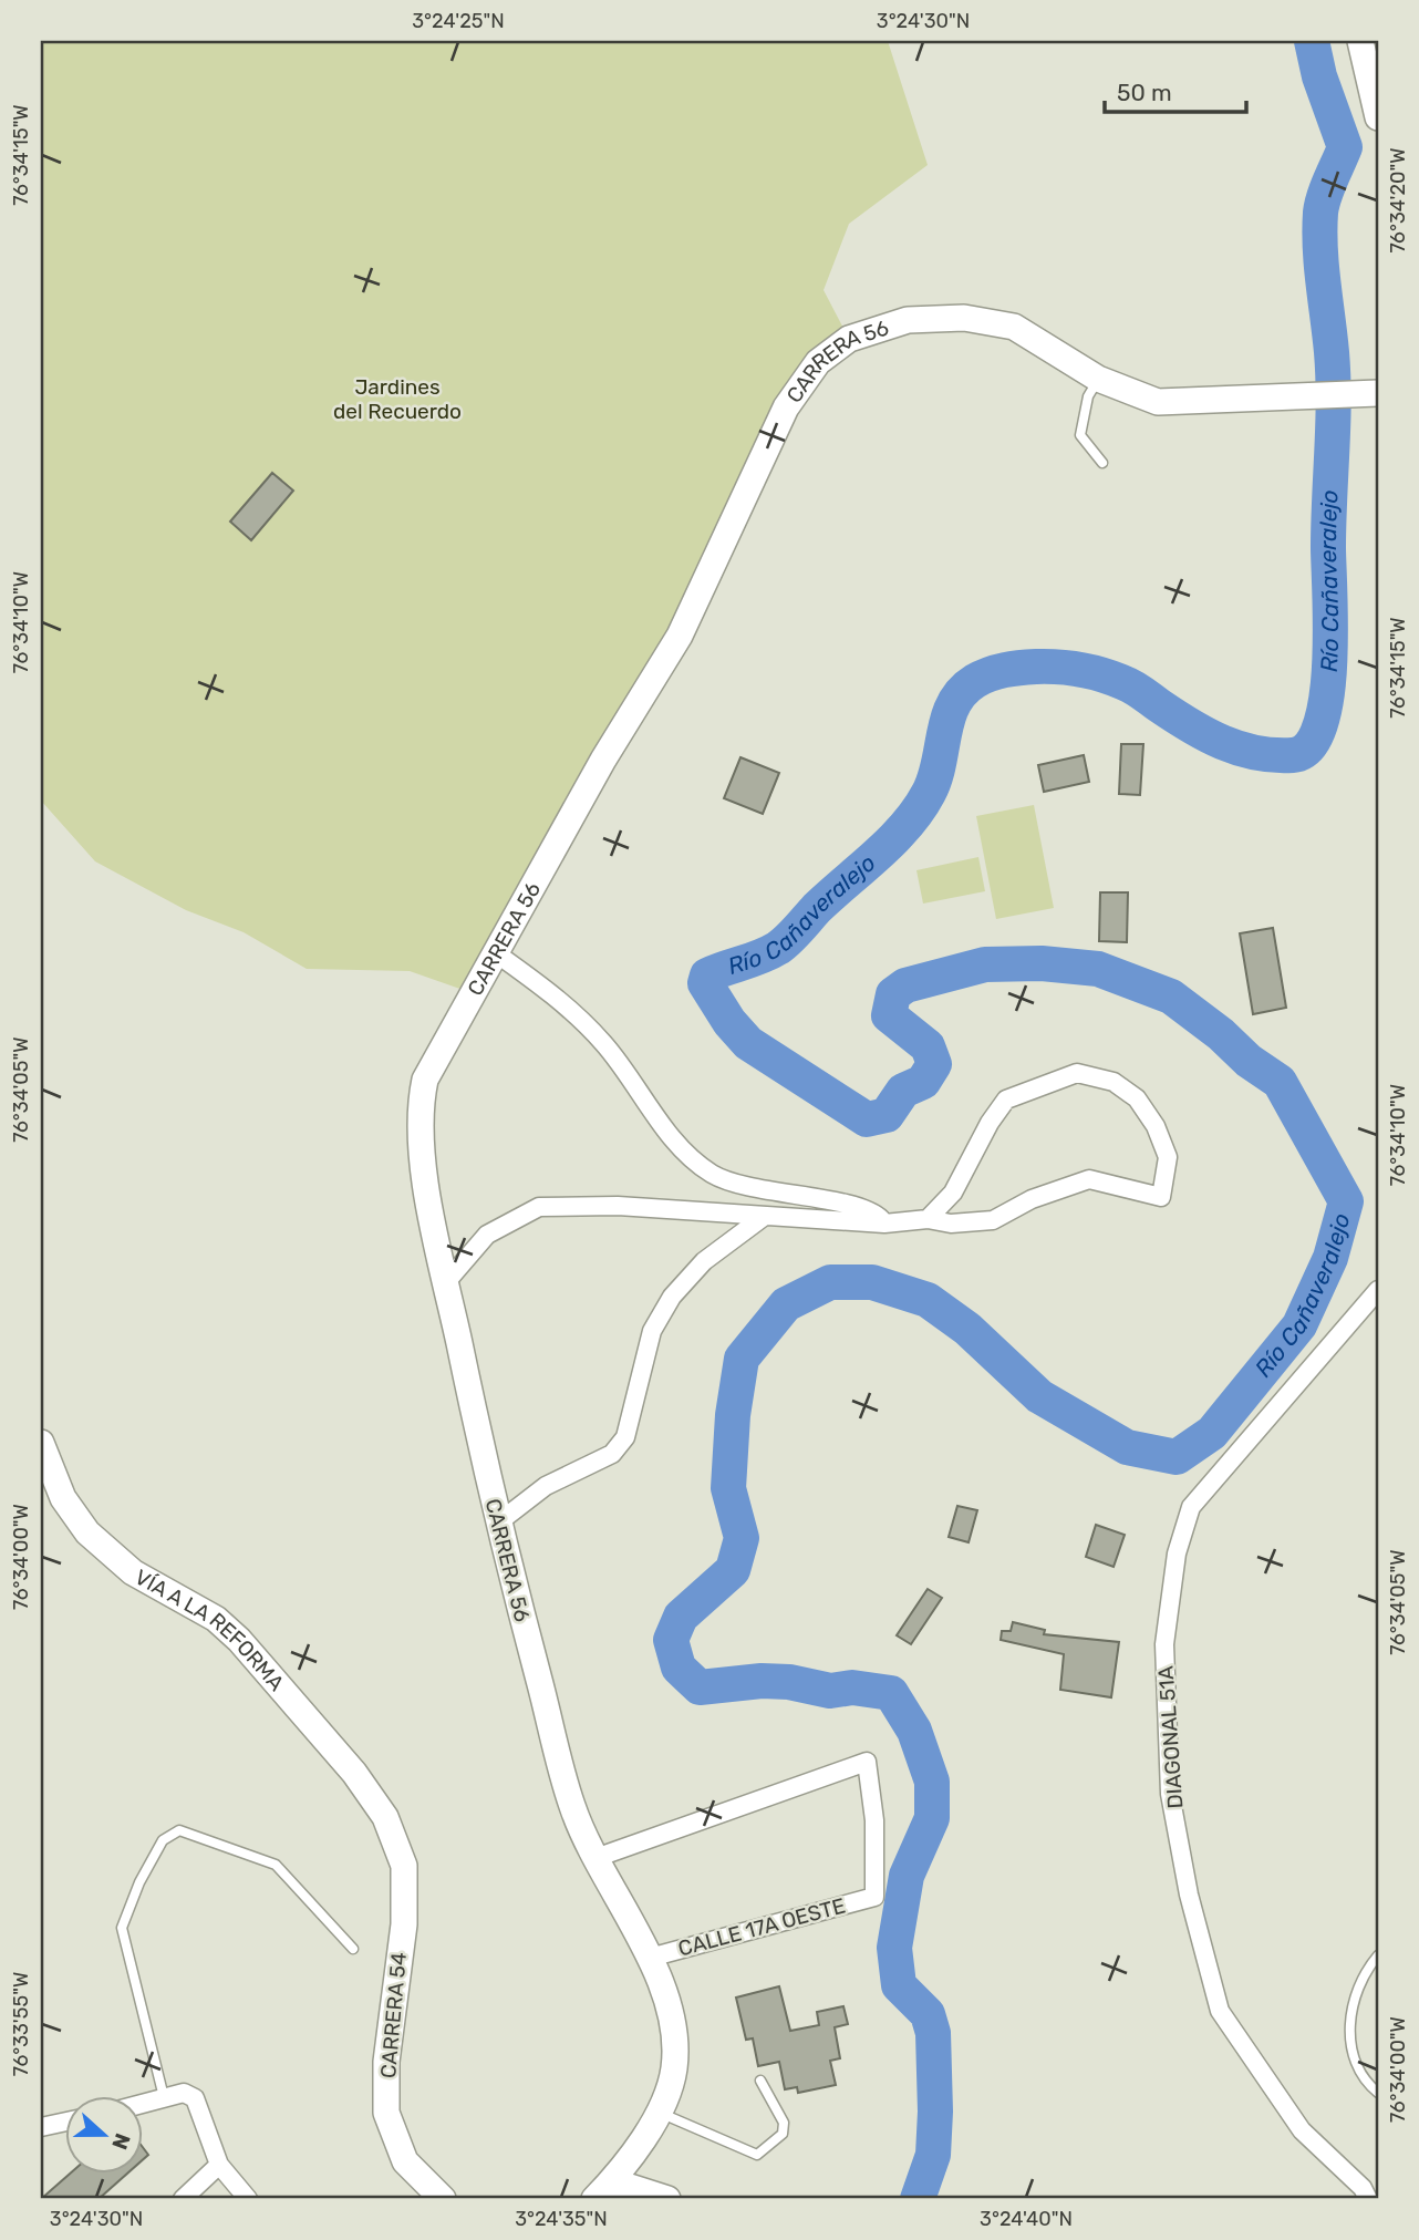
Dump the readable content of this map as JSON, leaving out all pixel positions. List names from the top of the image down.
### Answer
{
  "streets": {
    "street": [
      "CARRERA 56",
      "VÍA A LA REFORMA",
      "DIAGONAL 51A",
      "CALLE 17A OESTE",
      "CARRERA 54"
    ]
  },
  "crossings": [
    ["CARRERA 56", "CALLE 17A OESTE"],
    ["VÍA A LA REFORMA", "CARRERA 54"]
  ],
  "water": ["Río Cañaveralejo"],
  "parks": ["Jardines del Recuerdo"],
  "scale_bar": "50 m",
  "north": "right",
  "coordinates": [
    "3°24'25\"N",
    "3°24'30\"N",
    "76°34'15\"W",
    "76°34'20\"W",
    "76°34'10\"W",
    "76°34'05\"W",
    "76°34'00\"W",
    "76°33'55\"W",
    "3°24'35\"N",
    "3°24'40\"N"
  ]
}
